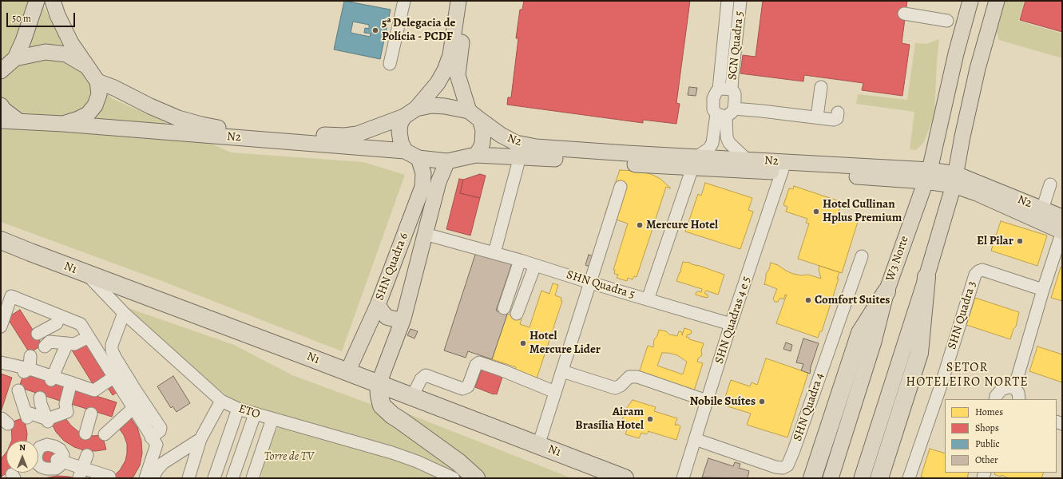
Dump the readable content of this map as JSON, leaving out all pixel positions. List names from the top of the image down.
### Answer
{
  "streets": {
    "highway": ["N1"],
    "main road": ["N2", "W3 Norte", "SHN Quadra 6"],
    "street": [
      "SCN Quadra 5",
      "SHN Quadra 5",
      "SHN Quadra 3",
      "SHN Quadras 4 e 5",
      "SHN Quadra 4",
      "ETO"
    ]
  },
  "crossings": [
    ["N2", "W3 Norte"],
    ["N2", "SHN Quadra 6"],
    ["N2", "SHN Quadras 4 e 5"],
    ["SHN Quadra 6", "N1"],
    ["N1", "ETO"],
    ["SHN Quadra 5", "SHN Quadras 4 e 5"],
    ["SHN Quadras 4 e 5", "SHN Quadra 4"]
  ],
  "districts": ["SETOR HOTELEIRO NORTE"],
  "parks": ["Torre de TV"],
  "places": [
    "5ª Delegacia de Polícia - PCDF",
    "Hotel Cullinan Hplus Premium",
    "Mercure Hotel",
    "El Pilar",
    "Comfort Suites",
    "Hotel Mercure Lider",
    "Nobile Suítes",
    "Airam Brasília Hotel"
  ],
  "legend": [
    "Homes",
    "Shops",
    "Public",
    "Other"
  ],
  "scale_bar": "50 m",
  "north": "top"
}
